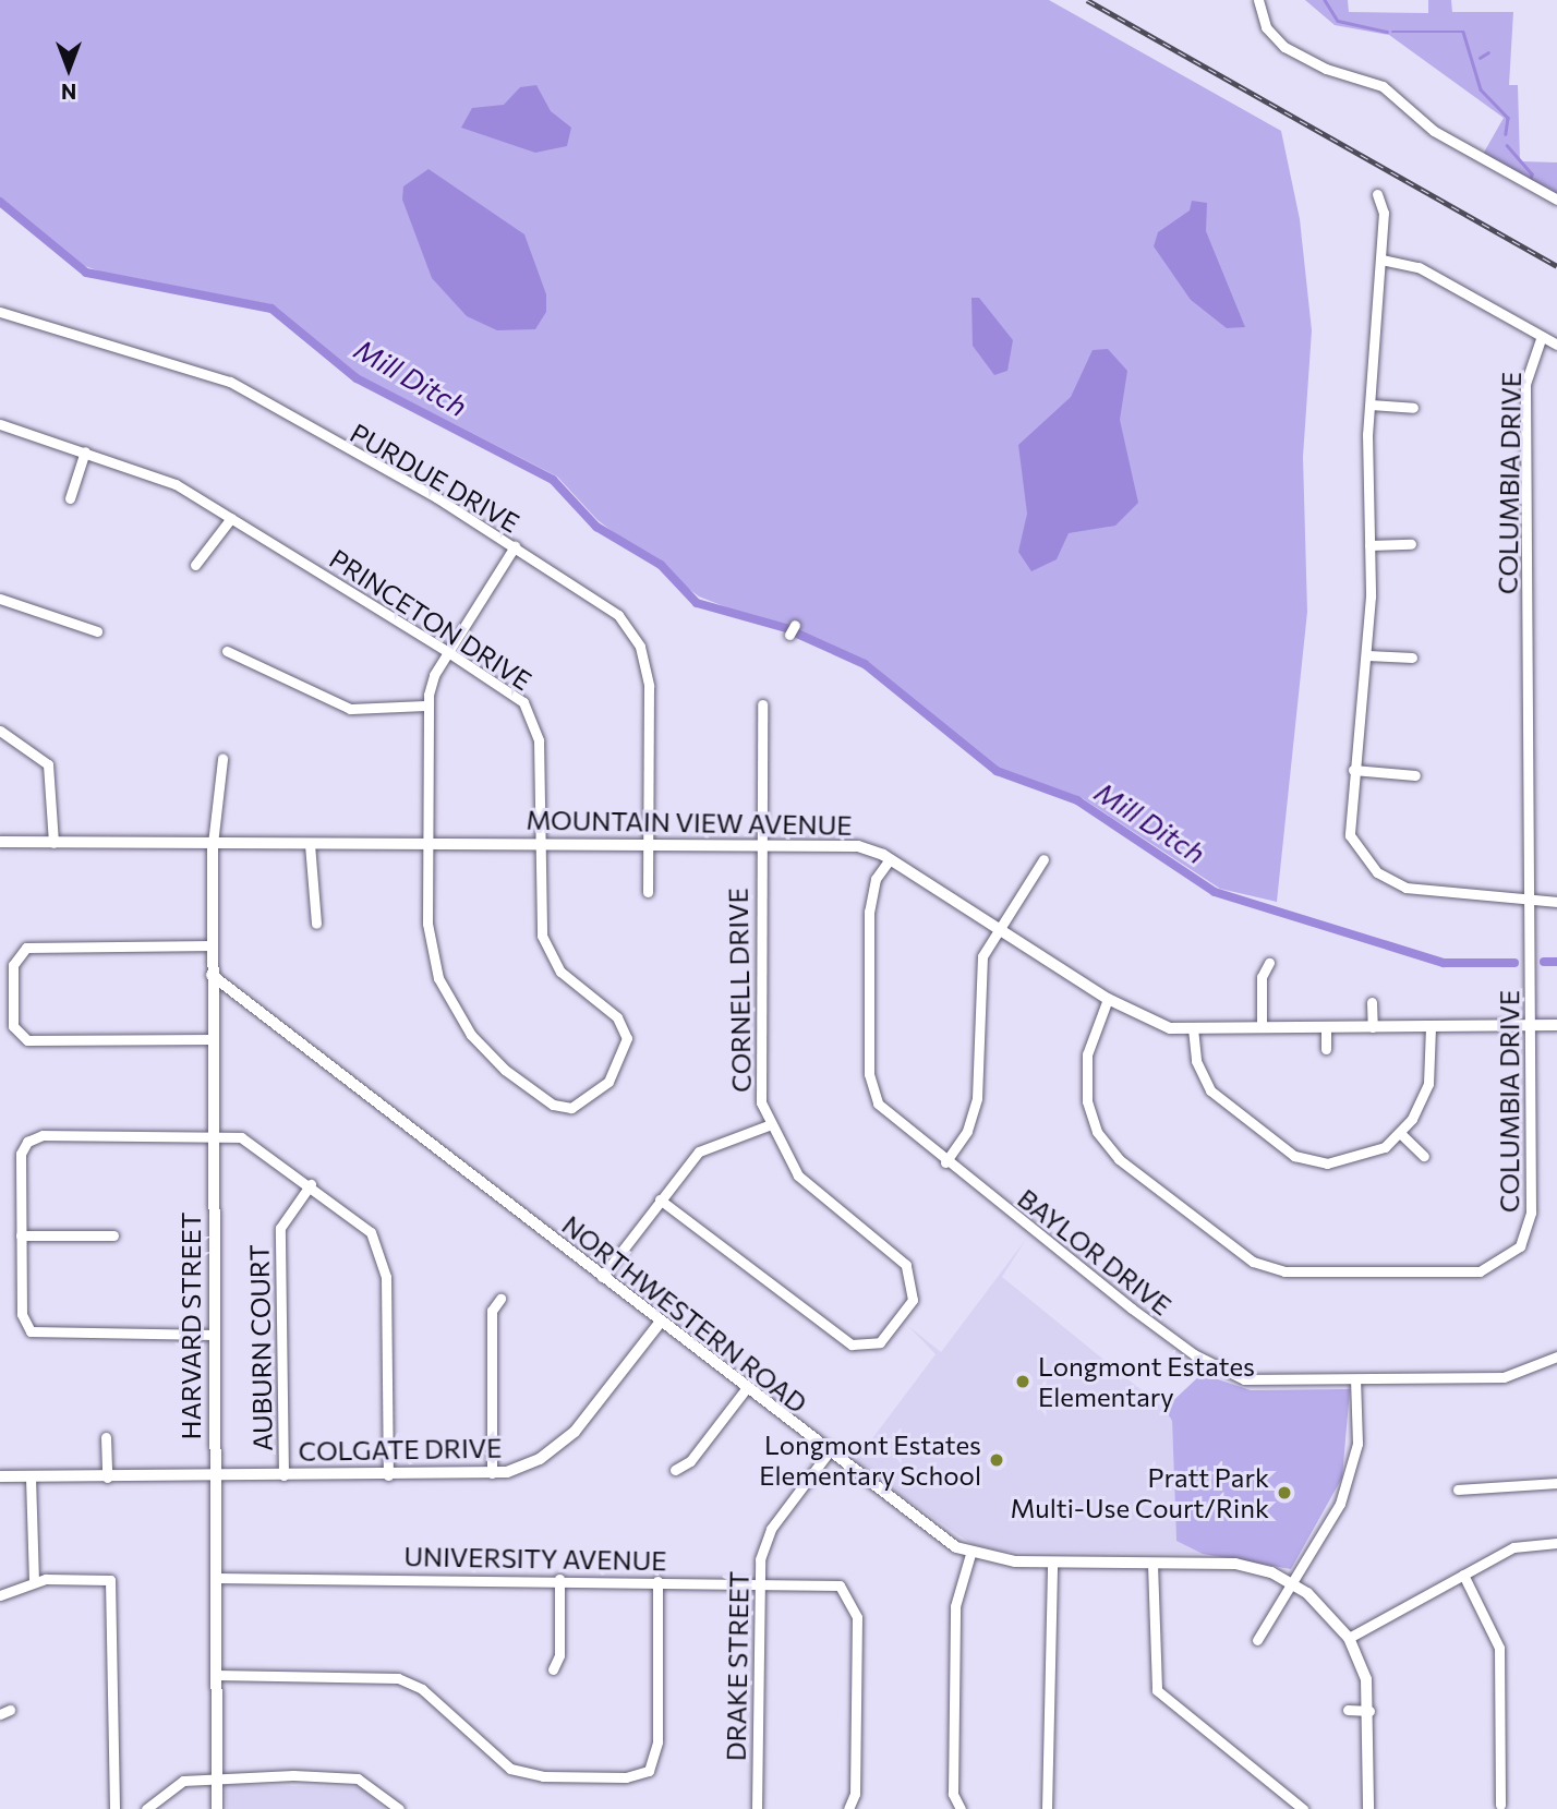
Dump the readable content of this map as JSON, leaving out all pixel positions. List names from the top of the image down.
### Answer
{
  "streets": {
    "street": [
      "PURDUE DRIVE",
      "COLUMBIA DRIVE",
      "PRINCETON DRIVE",
      "MOUNTAIN VIEW AVENUE",
      "CORNELL DRIVE",
      "BAYLOR DRIVE",
      "NORTHWESTERN ROAD",
      "HARVARD STREET",
      "AUBURN COURT",
      "COLGATE DRIVE",
      "UNIVERSITY AVENUE",
      "DRAKE STREET"
    ]
  },
  "crossings": [
    ["PURDUE DRIVE", "MOUNTAIN VIEW AVENUE"],
    ["COLUMBIA DRIVE", "MOUNTAIN VIEW AVENUE"],
    ["PRINCETON DRIVE", "MOUNTAIN VIEW AVENUE"],
    ["MOUNTAIN VIEW AVENUE", "CORNELL DRIVE"],
    ["MOUNTAIN VIEW AVENUE", "BAYLOR DRIVE"],
    ["MOUNTAIN VIEW AVENUE", "HARVARD STREET"],
    ["NORTHWESTERN ROAD", "HARVARD STREET"],
    ["NORTHWESTERN ROAD", "COLGATE DRIVE"],
    ["NORTHWESTERN ROAD", "DRAKE STREET"],
    ["HARVARD STREET", "COLGATE DRIVE"],
    ["HARVARD STREET", "UNIVERSITY AVENUE"],
    ["AUBURN COURT", "COLGATE DRIVE"],
    ["UNIVERSITY AVENUE", "DRAKE STREET"]
  ],
  "water": ["Mill Ditch"],
  "places": ["Longmont Estates Elementary", "Longmont Estates Elementary School", "Pratt Park Multi-Use Court/Rink"],
  "north": "bottom"
}
